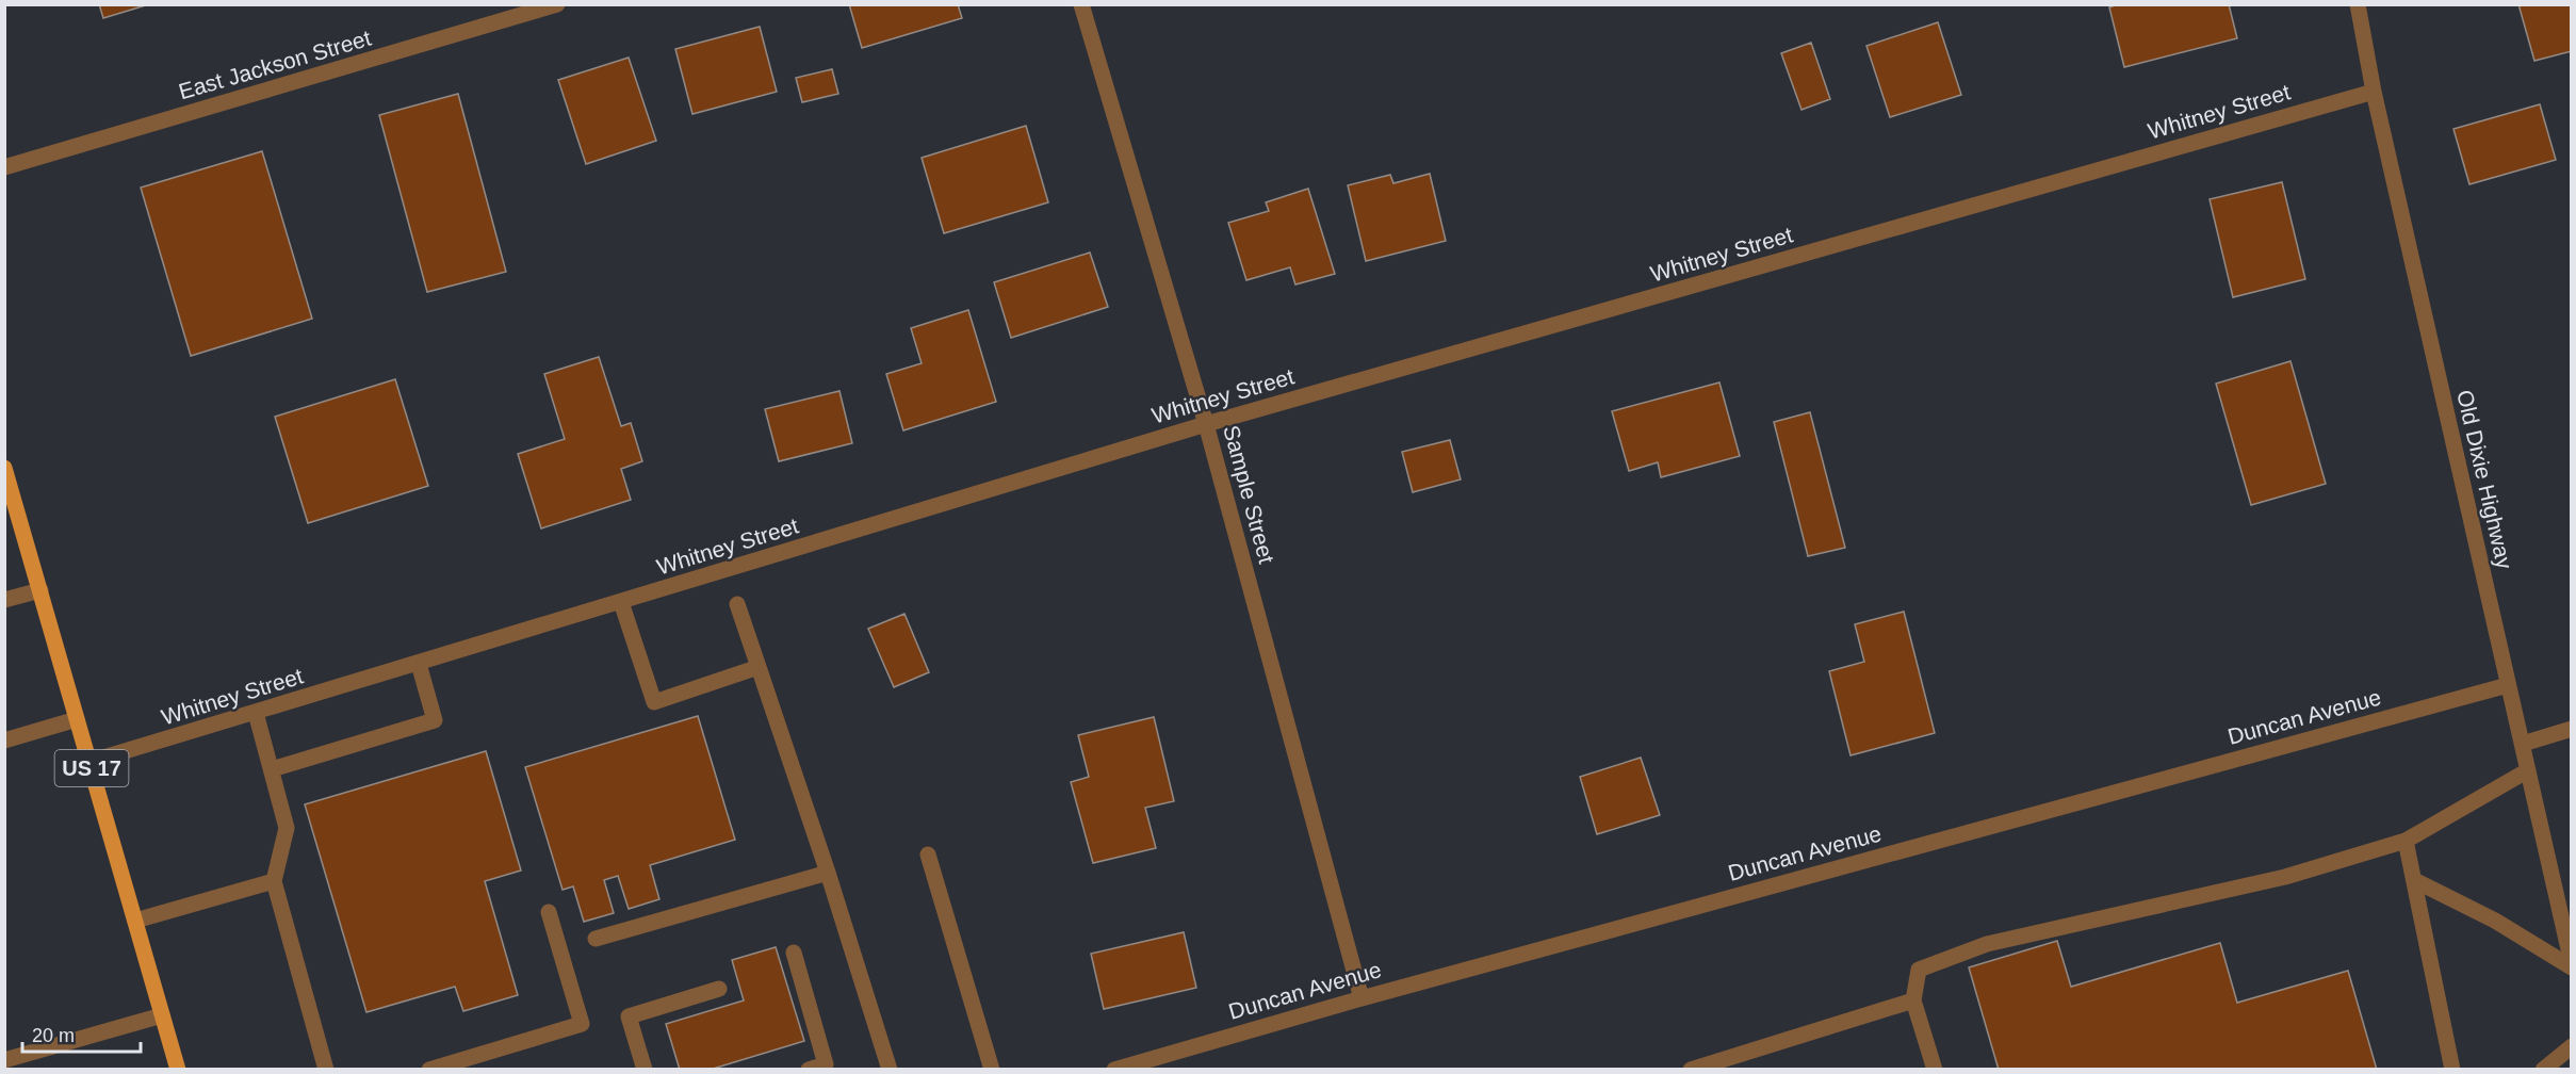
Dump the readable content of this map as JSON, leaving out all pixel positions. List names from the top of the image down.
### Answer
{
  "streets": {
    "main road": ["US 17"],
    "street": [
      "East Jackson Street",
      "Whitney Street",
      "Old Dixie Highway",
      "Sample Street",
      "Duncan Avenue"
    ]
  },
  "crossings": [
    ["Whitney Street", "Old Dixie Highway"],
    ["Whitney Street", "Sample Street"],
    ["Whitney Street", "US 17"],
    ["Old Dixie Highway", "Duncan Avenue"],
    ["Sample Street", "Duncan Avenue"]
  ],
  "scale_bar": "20 m"
}
